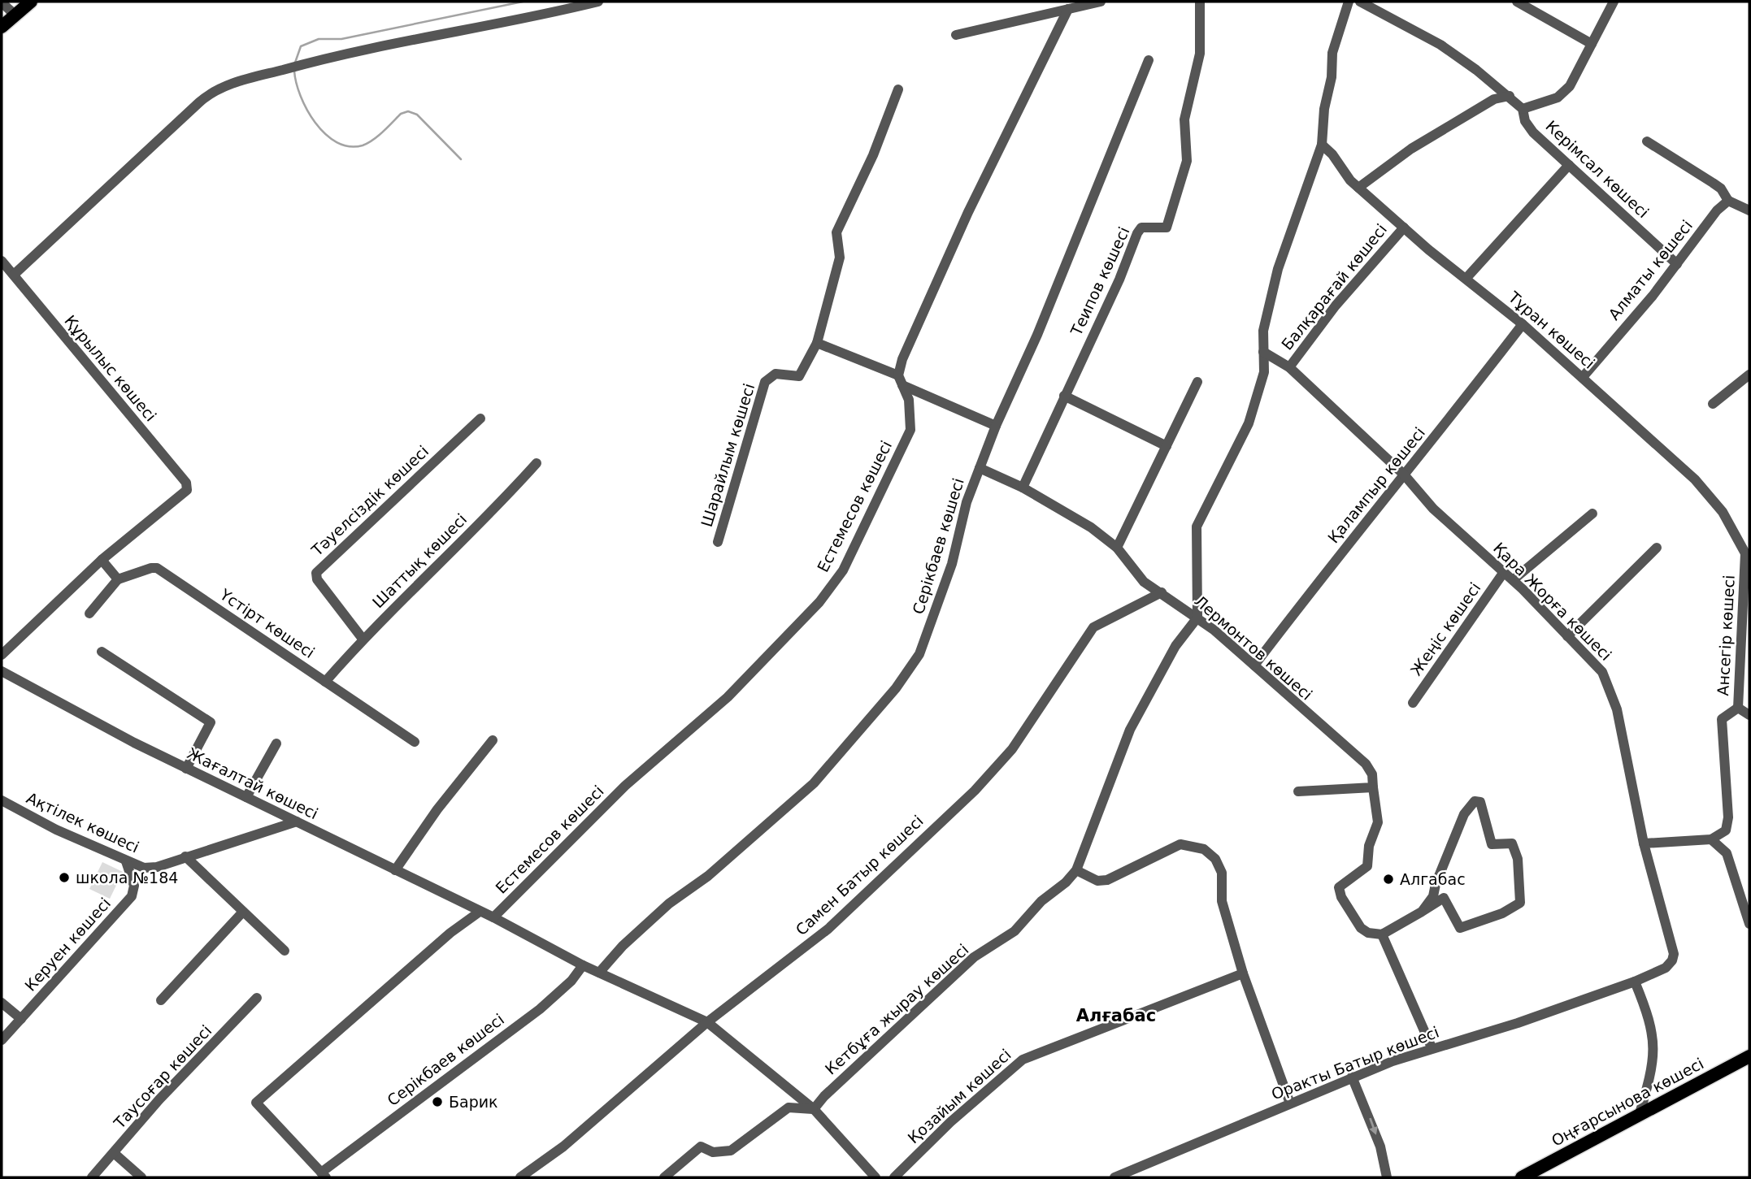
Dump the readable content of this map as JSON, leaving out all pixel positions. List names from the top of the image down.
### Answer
{
  "streets": {
    "main road": ["Оңғарсынова көшесі"],
    "street": [
      "Керімсал көшесі",
      "Алматы көшесі",
      "Теипов көшесі",
      "Балқарағай көшесі",
      "Тұран көшесі",
      "Құрылыс көшесі",
      "Шарайлым көшесі",
      "Қалампыр көшесі",
      "Тәуелсіздік көшесі",
      "Естемесов көшесі",
      "Серікбаев көшесі",
      "Шаттық көшесі",
      "Қара Жорға көшесі",
      "Үстірт көшесі",
      "Жеңіс көшесі",
      "Ансегір көшесі",
      "Лермонтов көшесі",
      "Жағалтай көшесі",
      "Ақтілек көшесі",
      "Самен Батыр көшесі",
      "Керуен көшесі",
      "Кетбұға жырау көшесі",
      "Оракты Батыр көшесі",
      "Тауcоғар көшесі",
      "Қозайым көшесі"
    ]
  },
  "crossings": [
    ["Керімсал көшесі", "Алматы көшесі"],
    ["Алматы көшесі", "Тұран көшесі"],
    ["Теипов көшесі", "Лермонтов көшесі"],
    ["Балқарағай көшесі", "Тұран көшесі"],
    ["Балқарағай көшесі", "Қара Жорға көшесі"],
    ["Тұран көшесі", "Қалампыр көшесі"],
    ["Тұран көшесі", "Ансегір көшесі"],
    ["Қалампыр көшесі", "Қара Жорға көшесі"],
    ["Қалампыр көшесі", "Лермонтов көшесі"],
    ["Тәуелсіздік көшесі", "Шаттық көшесі"],
    ["Естемесов көшесі", "Жағалтай көшесі"],
    ["Серікбаев көшесі", "Лермонтов көшесі"],
    ["Серікбаев көшесі", "Жағалтай көшесі"],
    ["Шаттық көшесі", "Үстірт көшесі"],
    ["Қара Жорға көшесі", "Жеңіс көшесі"],
    ["Қара Жорға көшесі", "Оракты Батыр көшесі"],
    ["Лермонтов көшесі", "Самен Батыр көшесі"],
    ["Лермонтов көшесі", "Кетбұға жырау көшесі"],
    ["Жағалтай көшесі", "Ақтілек көшесі"],
    ["Ақтілек көшесі", "Керуен көшесі"]
  ],
  "districts": ["Алғабас"],
  "places": ["школа №184", "Алгабас", "Барик"]
}
